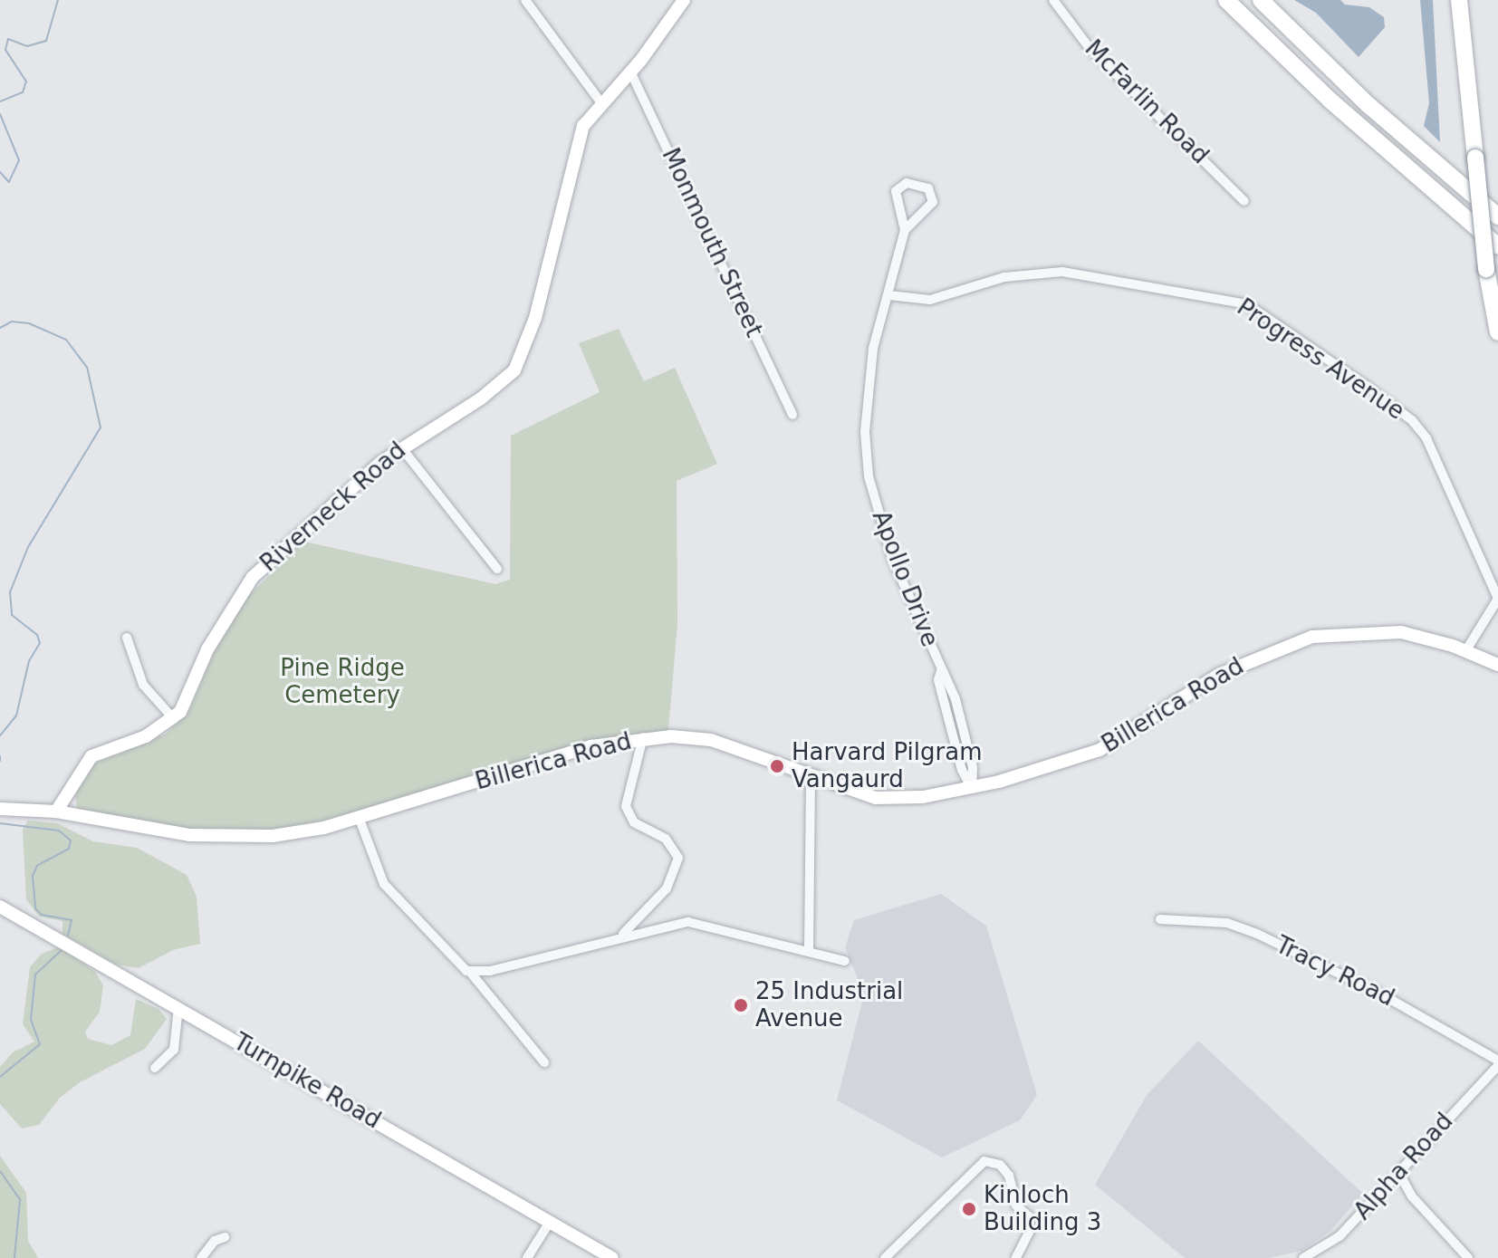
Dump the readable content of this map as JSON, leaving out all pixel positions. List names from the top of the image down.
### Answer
{
  "streets": {
    "main road": ["Riverneck Road", "Billerica Road", "Turnpike Road"],
    "street": [
      "McFarlin Road",
      "Monmouth Street",
      "Progress Avenue",
      "Apollo Drive",
      "Tracy Road",
      "Alpha Road"
    ]
  },
  "crossings": [
    ["Monmouth Street", "Riverneck Road"],
    ["Progress Avenue", "Apollo Drive"],
    ["Progress Avenue", "Billerica Road"],
    ["Apollo Drive", "Billerica Road"],
    ["Tracy Road", "Alpha Road"]
  ],
  "parks": ["Pine Ridge Cemetery"],
  "places": ["Harvard Pilgram Vangaurd", "25 Industrial Avenue", "Kinloch Building 3"]
}
